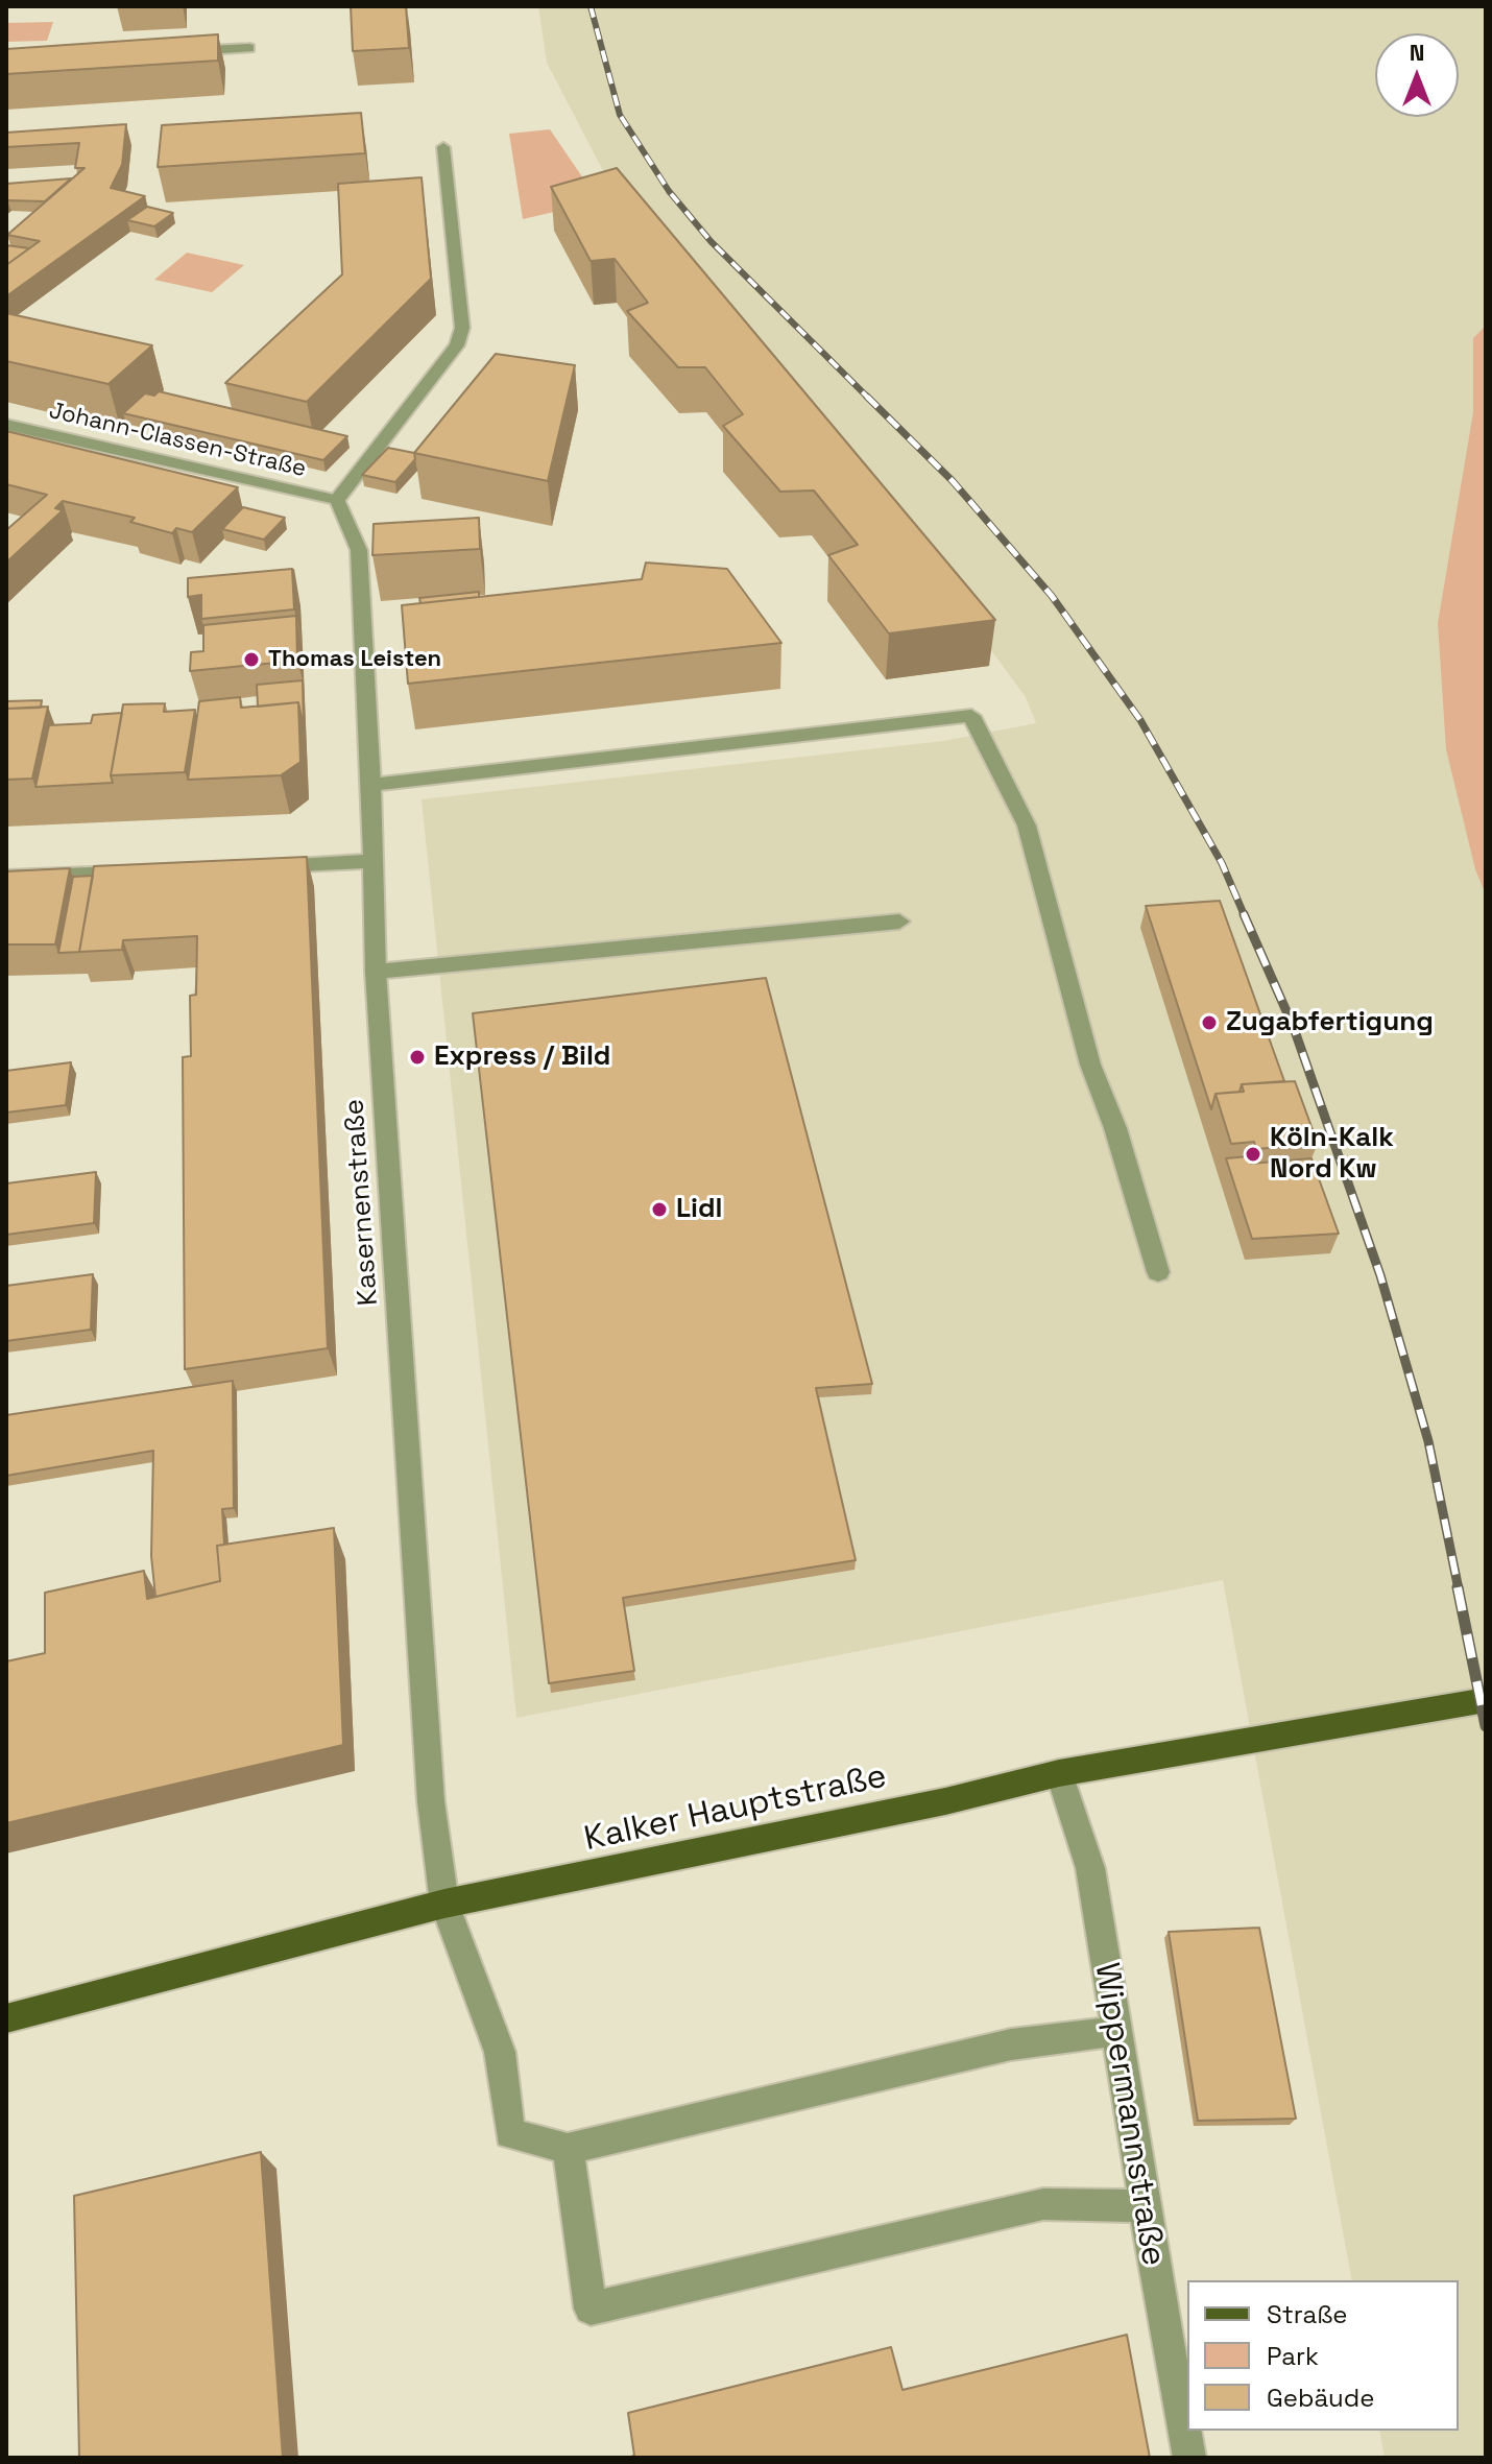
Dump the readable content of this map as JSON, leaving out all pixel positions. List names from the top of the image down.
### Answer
{
  "streets": {
    "main road": ["Kalker Hauptstraße"],
    "street": ["Johann-Classen-Straße", "Kasernenstraße", "Wippermannstraße"]
  },
  "crossings": [
    ["Johann-Classen-Straße", "Kasernenstraße"],
    ["Kasernenstraße", "Kalker Hauptstraße"],
    ["Kalker Hauptstraße", "Wippermannstraße"]
  ],
  "places": [
    "Thomas Leisten",
    "Zugabfertigung",
    "Express / Bild",
    "Köln-Kalk Nord Kw",
    "Lidl"
  ],
  "legend": ["Straße", "Park", "Gebäude"],
  "north": "top"
}
